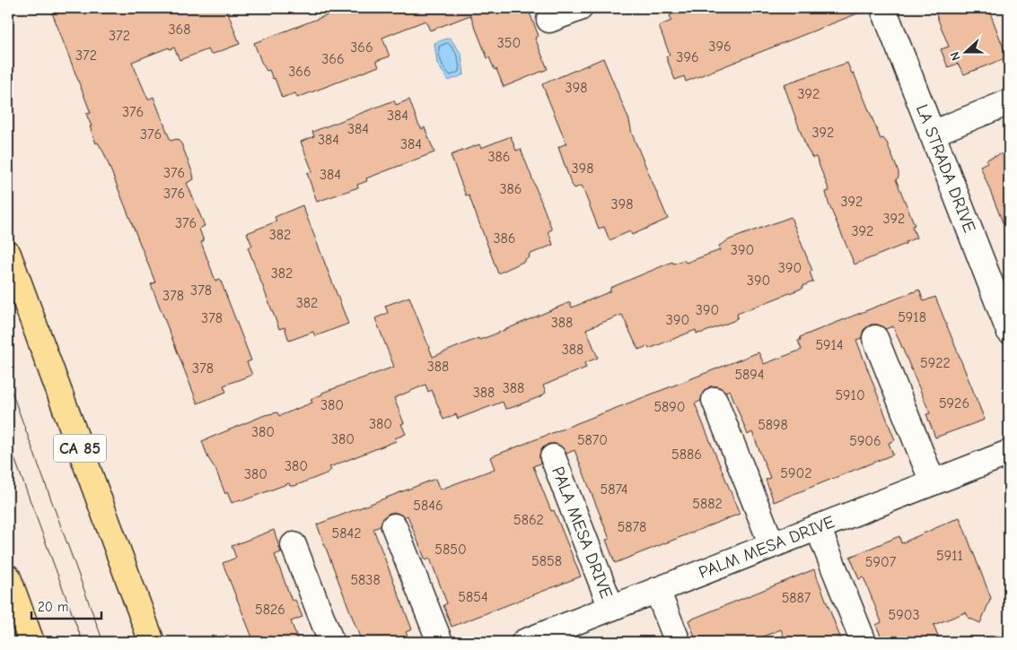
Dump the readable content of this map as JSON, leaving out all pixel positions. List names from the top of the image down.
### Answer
{
  "streets": {
    "highway": ["CA 85"],
    "street": ["LA STRADA DRIVE", "PALA MESA DRIVE", "PALM MESA DRIVE"]
  },
  "crossings": [
    ["PALA MESA DRIVE", "PALM MESA DRIVE"]
  ],
  "house_numbers": [
    "368",
    "372",
    "350",
    "396",
    "366",
    "372",
    "396",
    "366",
    "366",
    "398",
    "392",
    "376",
    "384",
    "384",
    "392",
    "376",
    "384",
    "384",
    "386",
    "398",
    "376",
    "384",
    "386",
    "376",
    "392",
    "398",
    "392",
    "376",
    "392",
    "382",
    "386",
    "390",
    "390",
    "382",
    "390",
    "378",
    "378",
    "382",
    "390",
    "5918",
    "378",
    "390",
    "388",
    "5914",
    "388",
    "5922",
    "388",
    "378",
    "5894",
    "388",
    "388",
    "5910",
    "5926",
    "380",
    "5890",
    "380",
    "5898",
    "380",
    "380",
    "5870",
    "5906",
    "5886",
    "380",
    "5902",
    "380",
    "5874",
    "5882",
    "5846",
    "5862",
    "5878",
    "5842",
    "5850",
    "5911",
    "5858",
    "5907",
    "5838",
    "5854",
    "5887",
    "5826",
    "5903"
  ],
  "scale_bar": "20 m",
  "north": "left"
}
